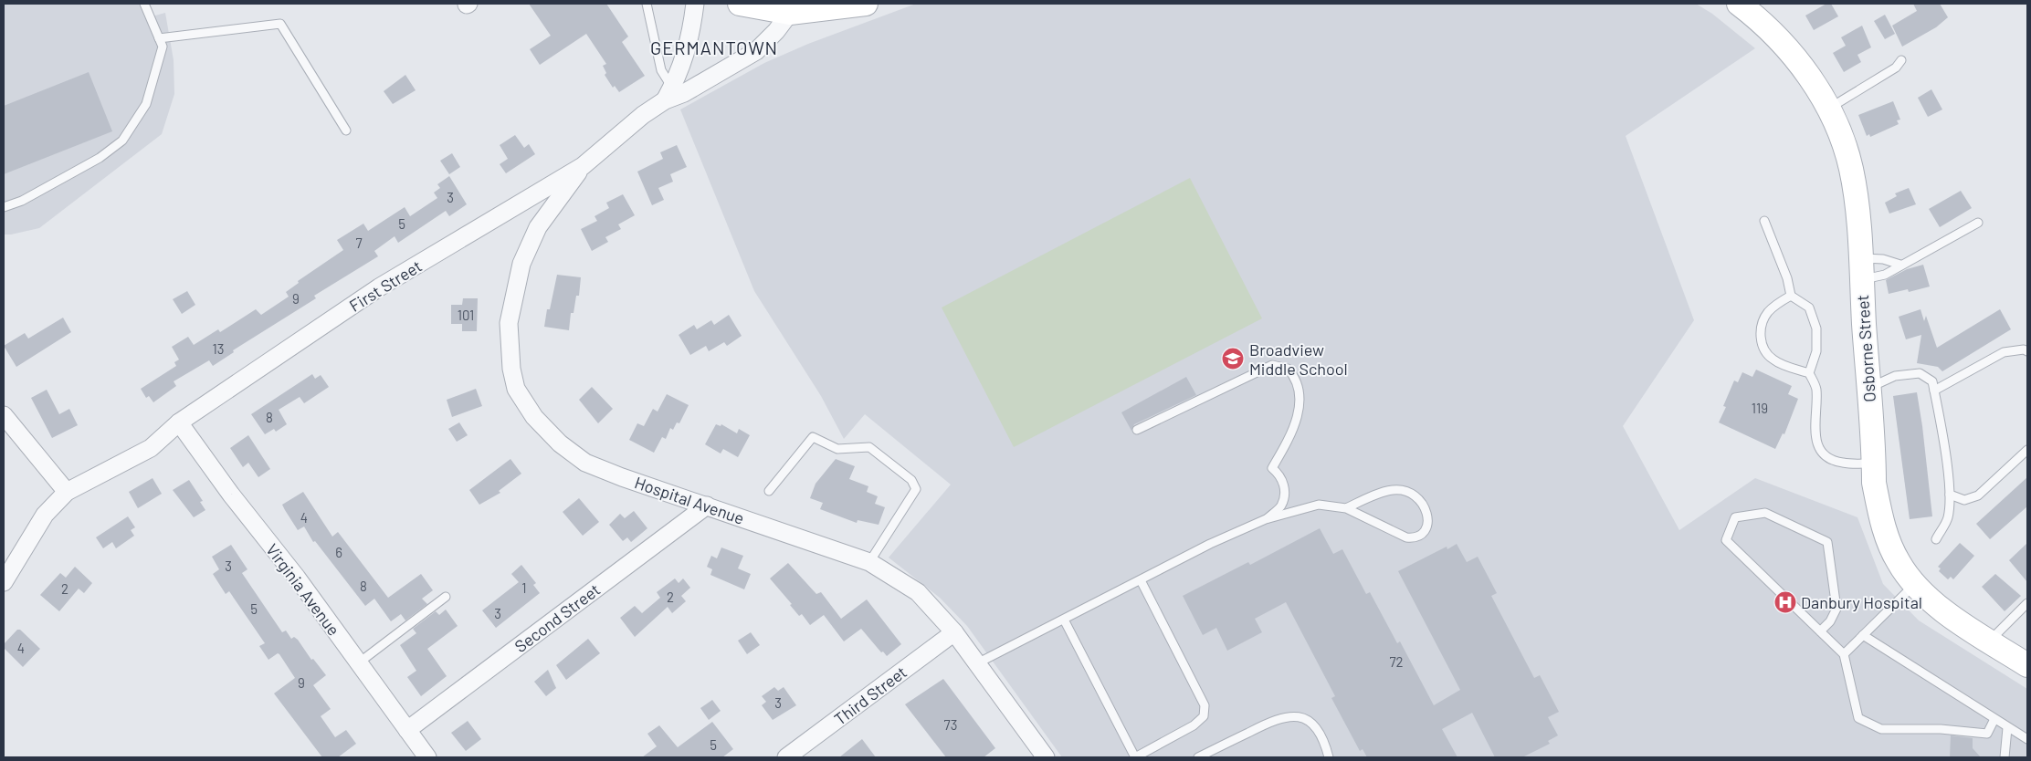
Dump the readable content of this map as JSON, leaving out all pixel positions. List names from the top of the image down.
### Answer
{
  "streets": {
    "main road": ["Osborne Street"],
    "street": [
      "First Street",
      "Hospital Avenue",
      "Virginia Avenue",
      "Second Street",
      "Third Street"
    ]
  },
  "crossings": [
    ["First Street", "Hospital Avenue"],
    ["First Street", "Virginia Avenue"],
    ["Hospital Avenue", "Second Street"],
    ["Hospital Avenue", "Third Street"],
    ["Virginia Avenue", "Second Street"]
  ],
  "districts": ["GERMANTOWN"],
  "places": {
    "school or university": ["Broadview Middle School"],
    "hospital": ["Danbury Hospital"]
  },
  "house_numbers": [
    "3",
    "5",
    "7",
    "9",
    "101",
    "13",
    "119",
    "8",
    "4",
    "6",
    "3",
    "8",
    "1",
    "2",
    "2",
    "5",
    "3",
    "4",
    "72",
    "9",
    "3",
    "73",
    "5"
  ]
}
